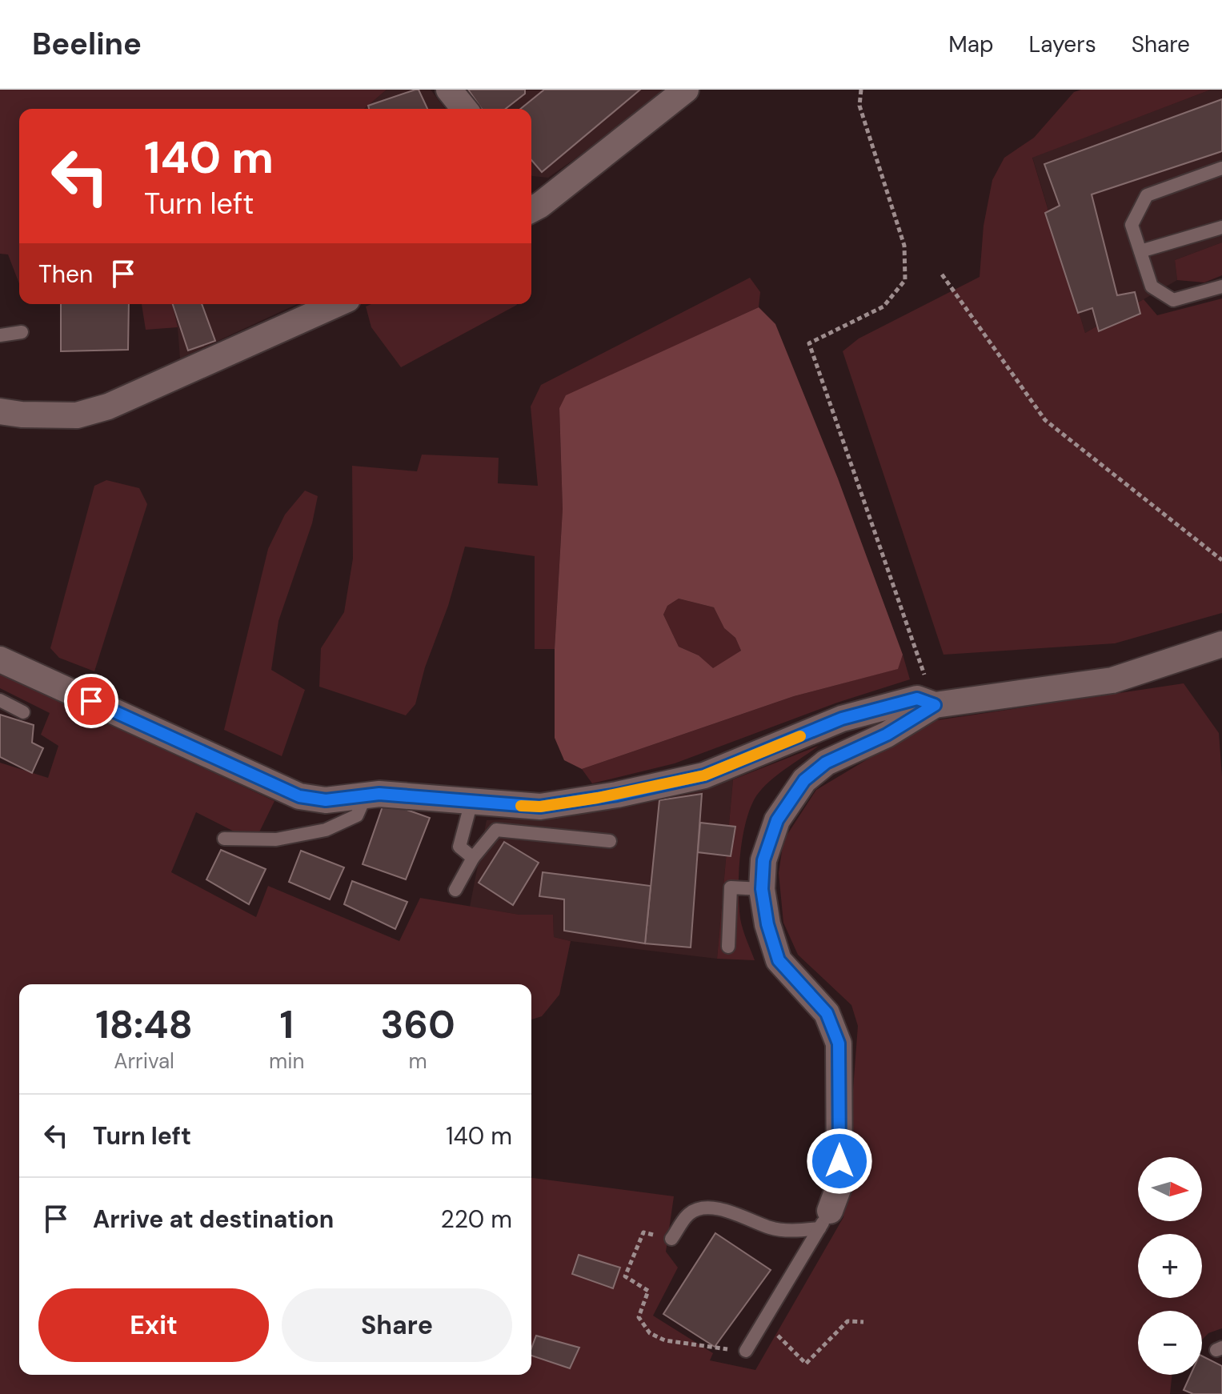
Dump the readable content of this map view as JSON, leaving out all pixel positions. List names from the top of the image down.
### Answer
{
  "north": "right",
  "page": {
    "header": "Beeline",
    "nav": ["Map", "Layers", "Share"],
    "turn": ["140 m", "Turn left"],
    "then": "Then",
    "eta": [
      "18:48",
      "Arrival",
      "1",
      "min",
      "360",
      "m"
    ],
    "list": [
      {
        "name": "Turn left",
        "value": "140 m"
      },
      {
        "name": "Arrive at destination",
        "value": "220 m"
      }
    ],
    "map_buttons": ["+", "−"],
    "buttons": ["Exit", "Share"]
  }
}
